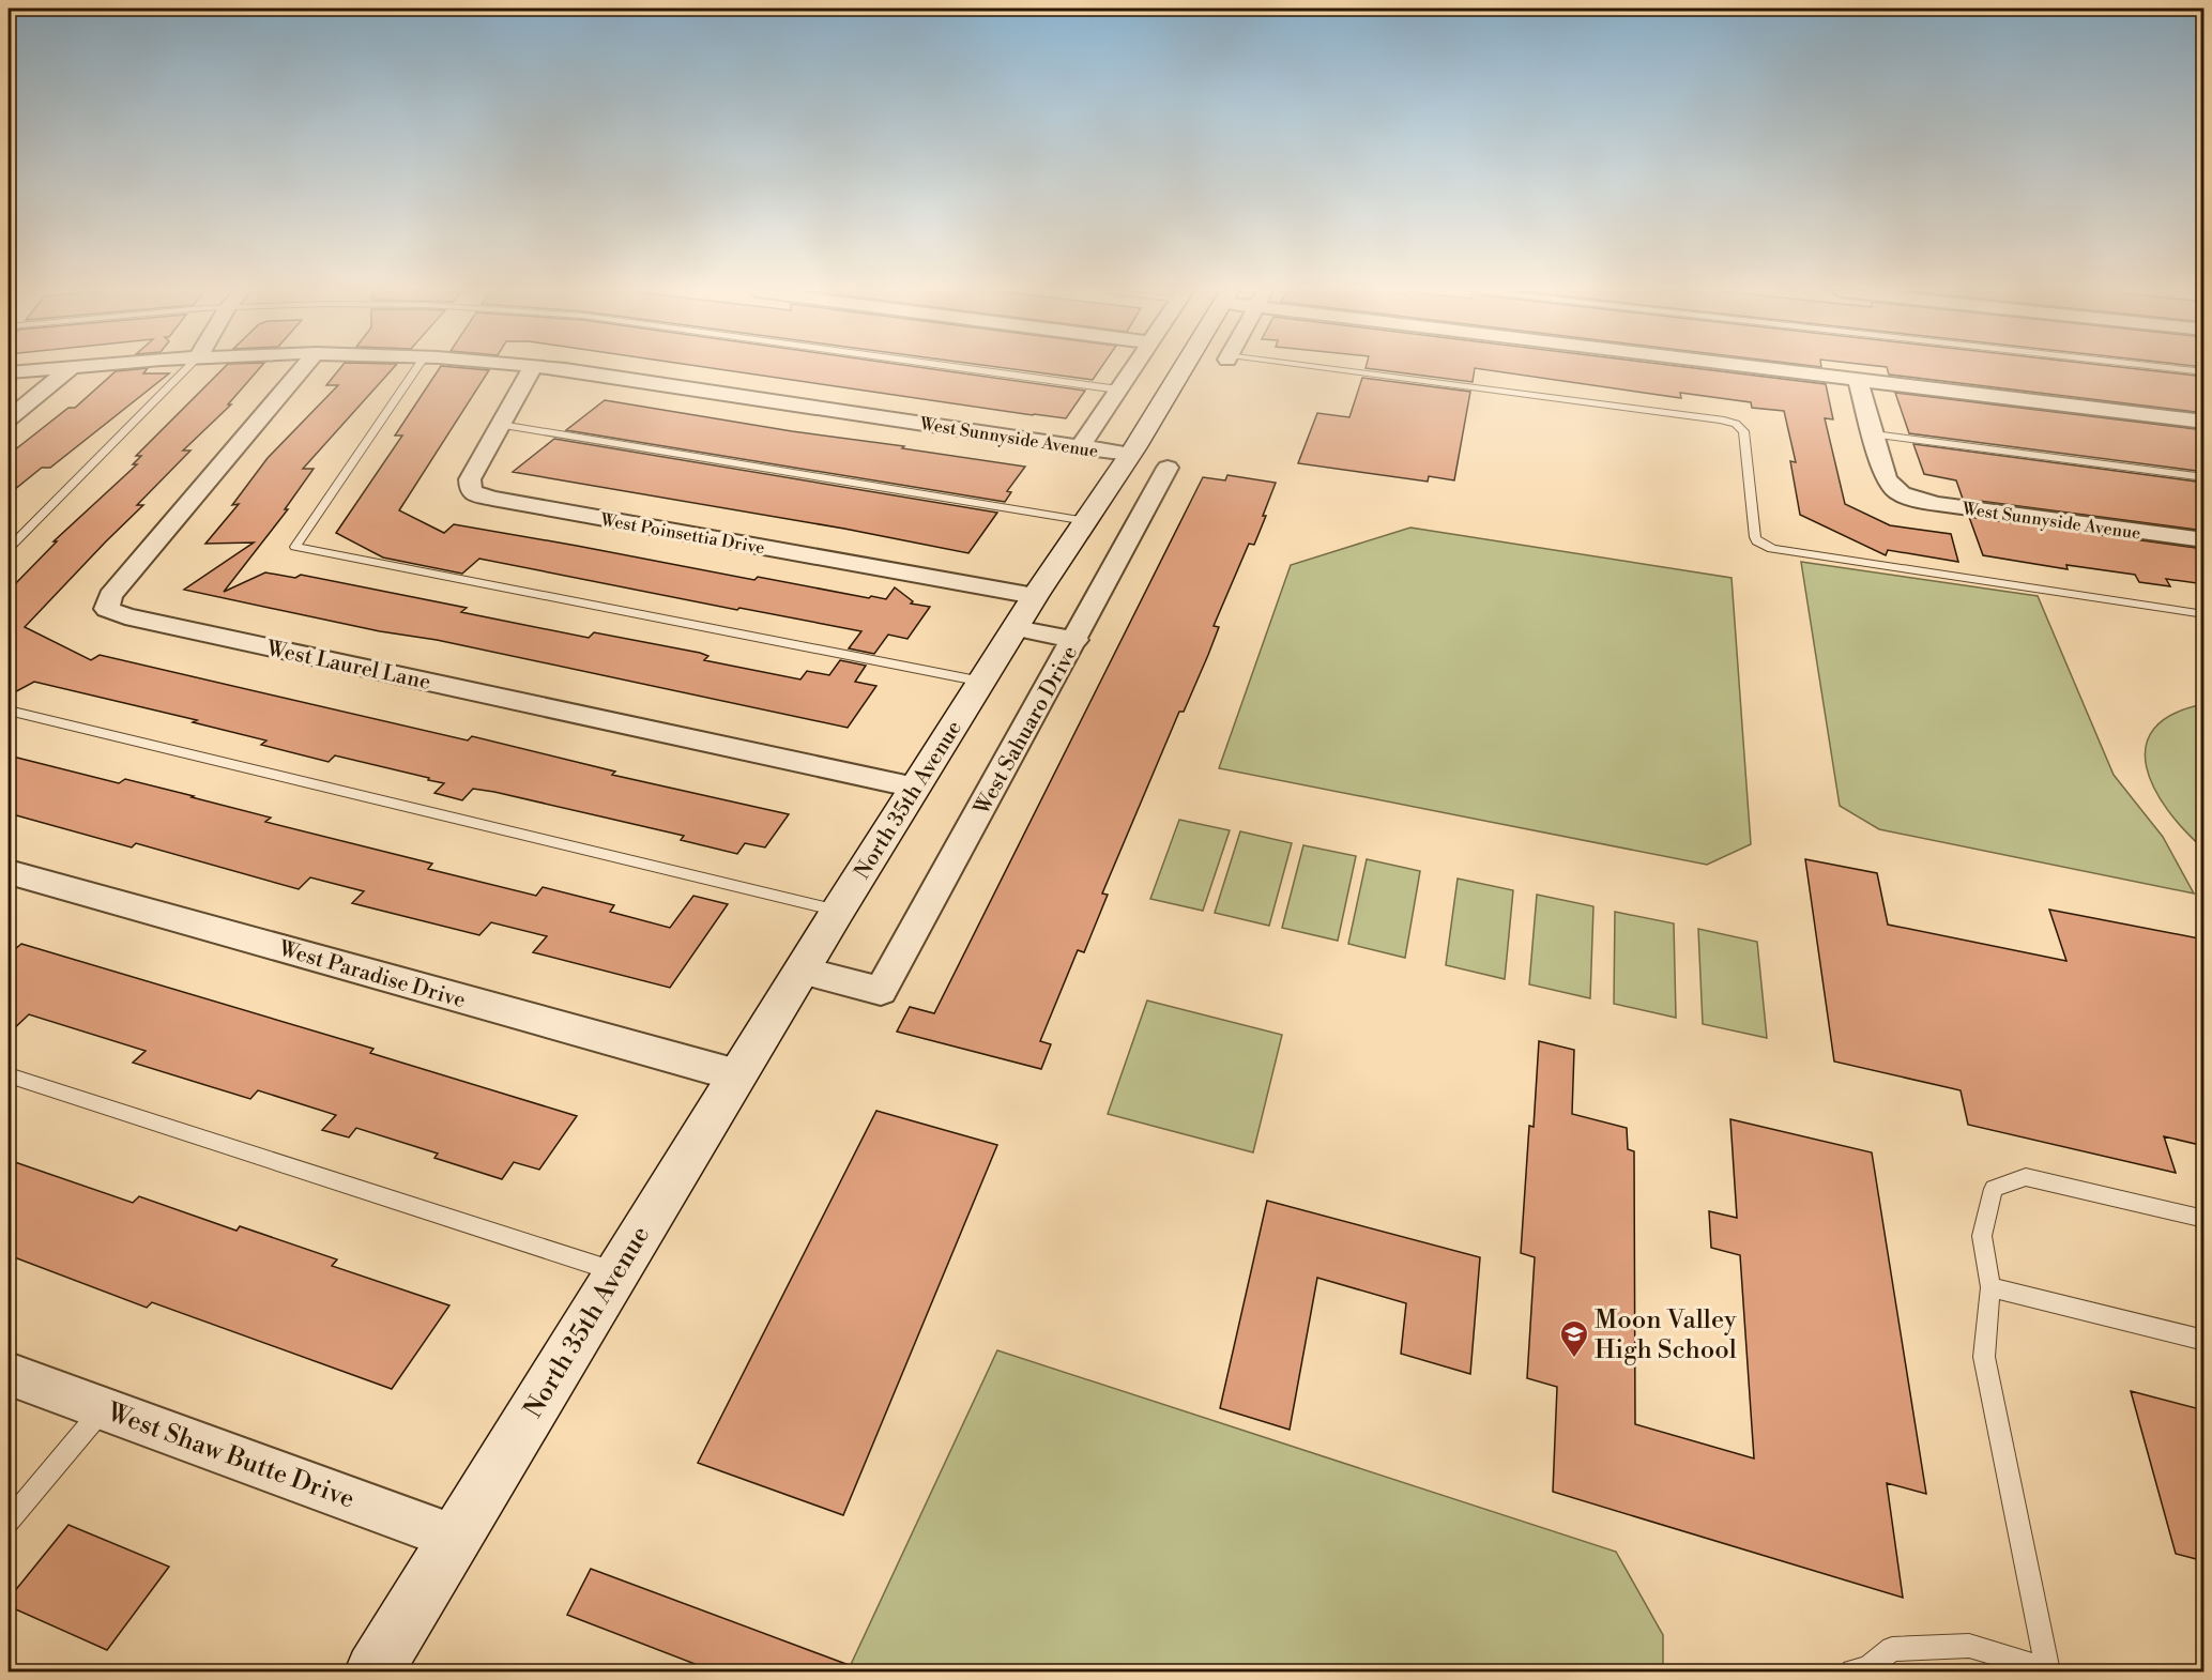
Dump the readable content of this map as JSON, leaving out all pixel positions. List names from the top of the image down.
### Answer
{
  "streets": {
    "main road": ["North 35th Avenue"],
    "street": [
      "West Sunnyside Avenue",
      "West Poinsettia Drive",
      "West Laurel Lane",
      "West Sahuaro Drive",
      "West Paradise Drive",
      "West Shaw Butte Drive"
    ]
  },
  "crossings": [
    ["West Sunnyside Avenue", "North 35th Avenue"],
    ["West Poinsettia Drive", "North 35th Avenue"],
    ["West Laurel Lane", "North 35th Avenue"],
    ["West Sahuaro Drive", "North 35th Avenue"],
    ["North 35th Avenue", "West Paradise Drive"],
    ["North 35th Avenue", "West Shaw Butte Drive"]
  ],
  "places": {
    "school or university": ["Moon Valley High School"]
  }
}
